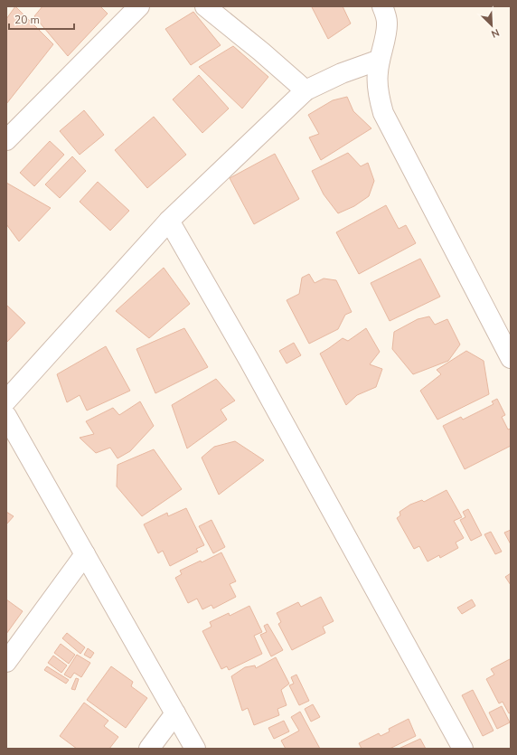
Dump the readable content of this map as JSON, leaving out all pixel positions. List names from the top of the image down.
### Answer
{
  "scale_bar": "20 m",
  "north": "bottom right"
}
